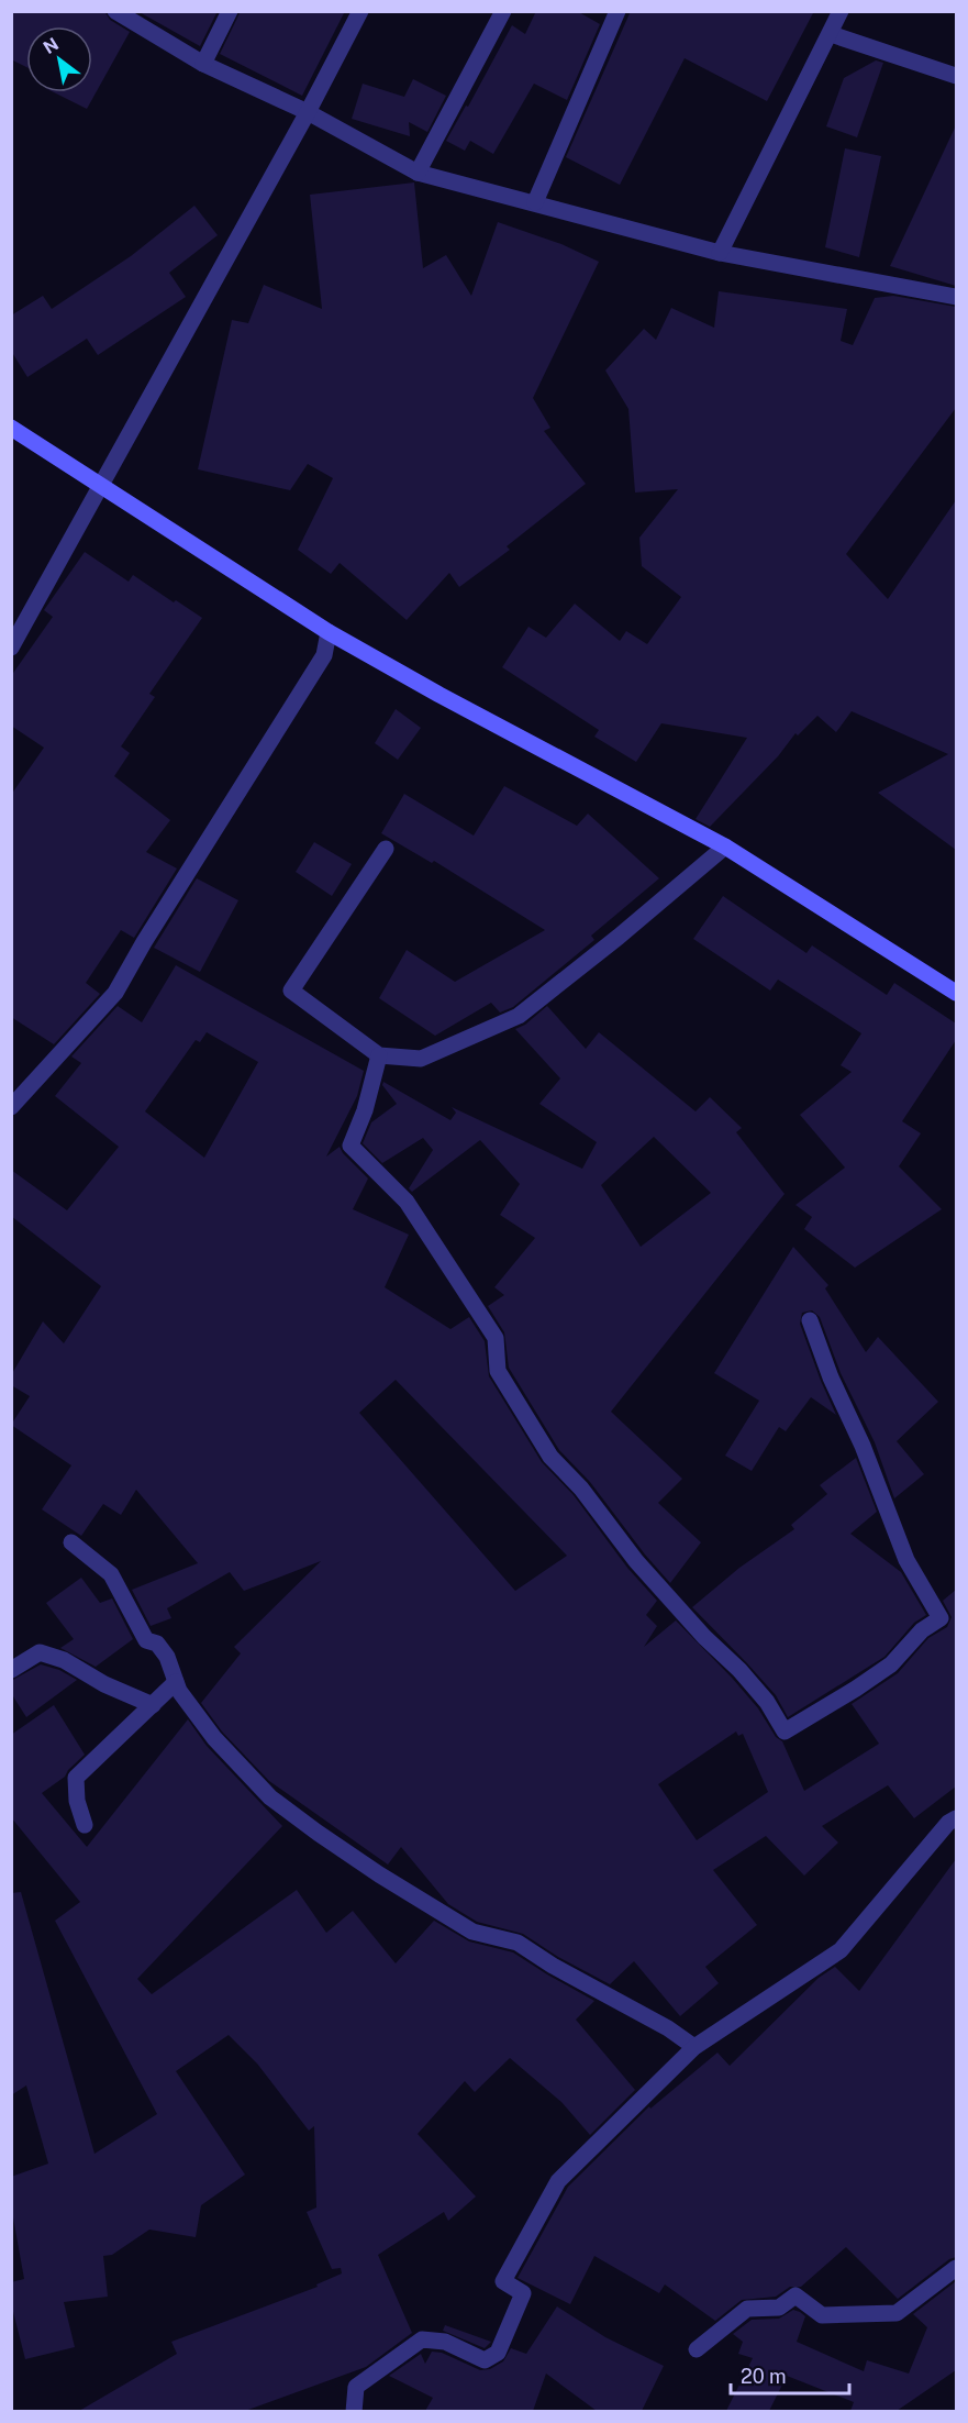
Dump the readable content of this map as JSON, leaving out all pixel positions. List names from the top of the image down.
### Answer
{
  "scale_bar": "20 m",
  "north": "top left"
}
